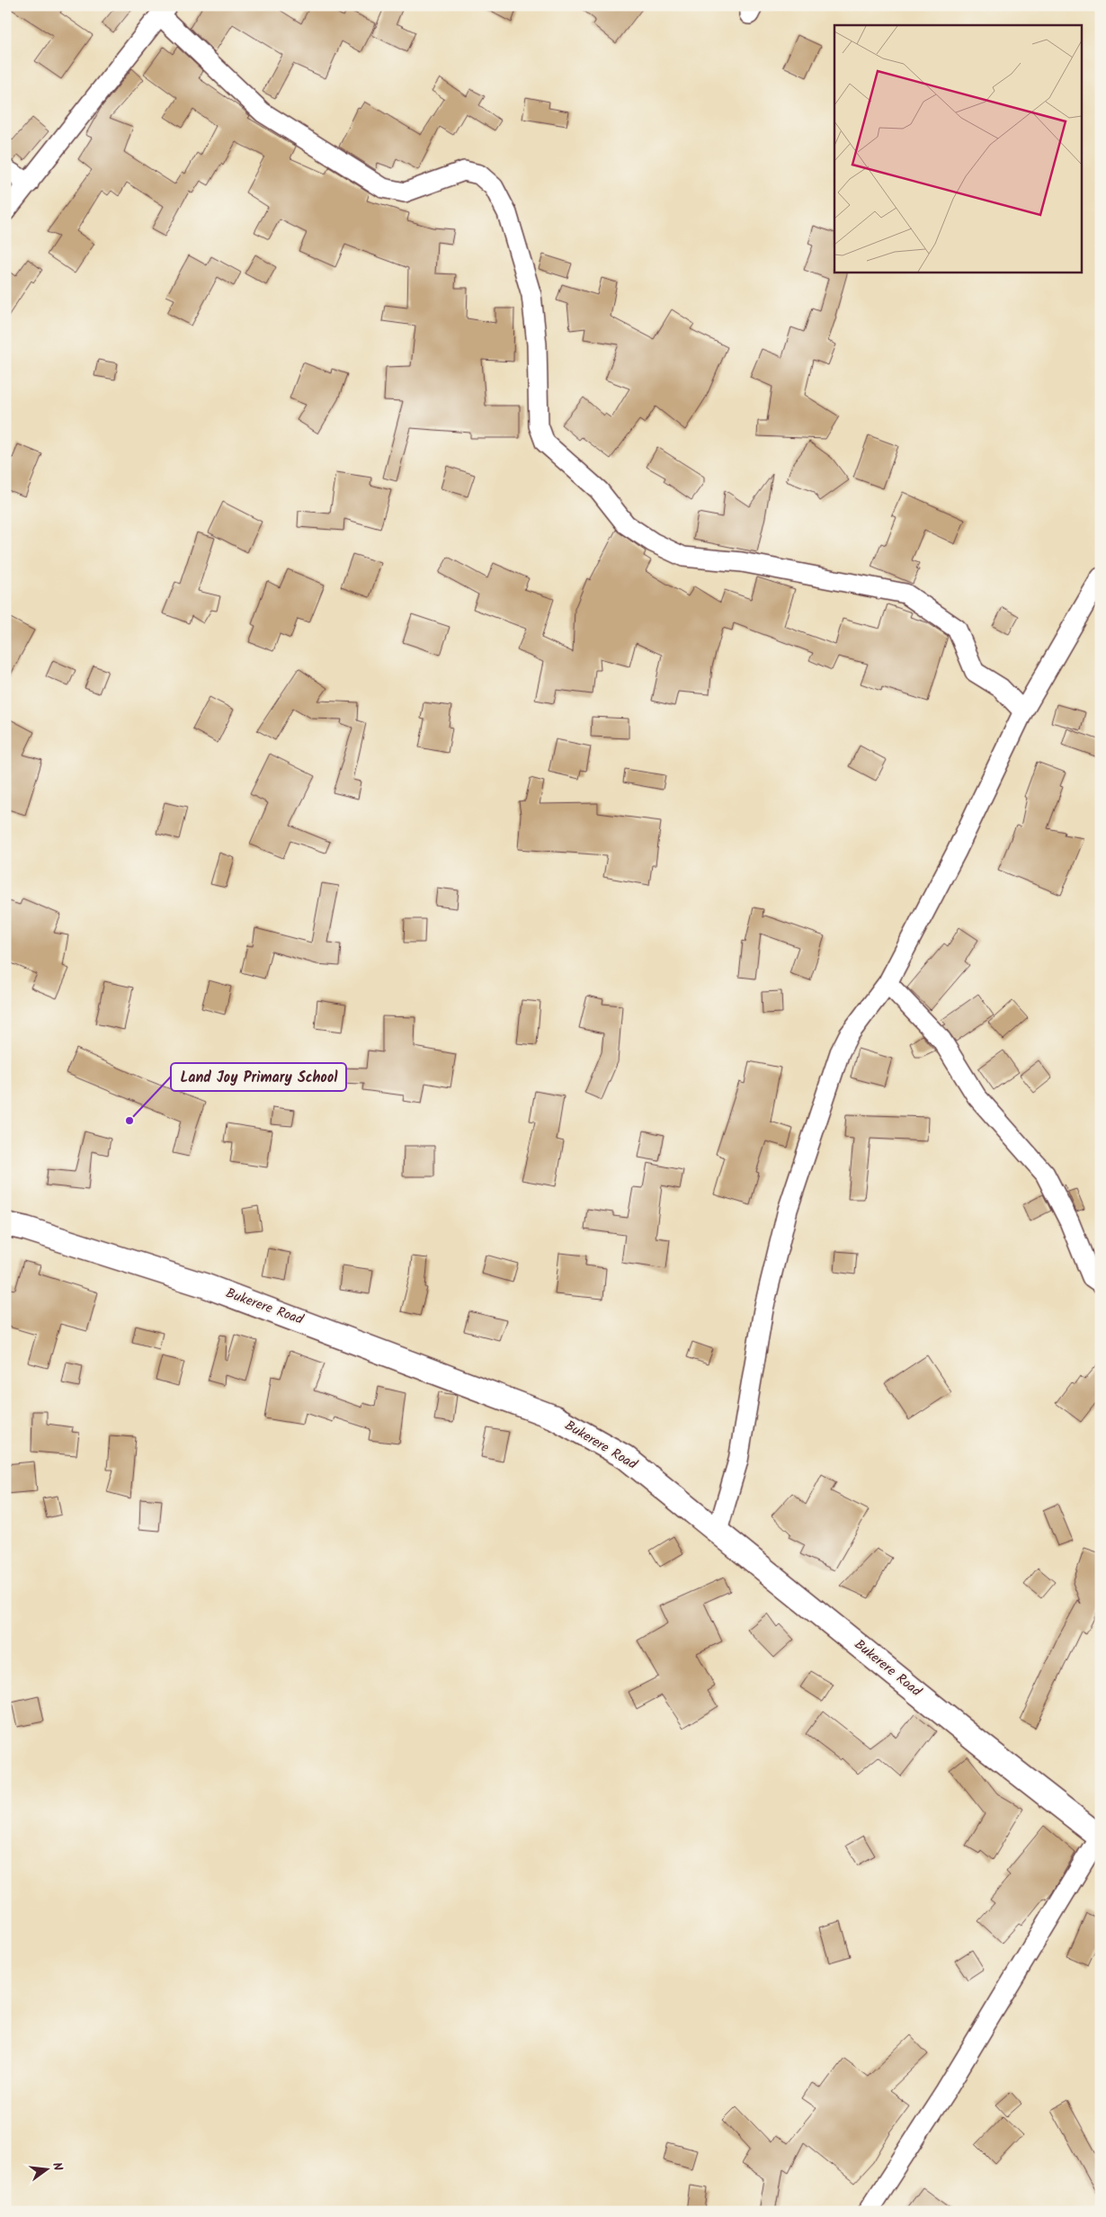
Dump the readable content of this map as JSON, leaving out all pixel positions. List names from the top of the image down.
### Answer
{
  "streets": {
    "street": ["Bukerere Road"]
  },
  "places": ["Land Joy Primary School"],
  "north": "right"
}
